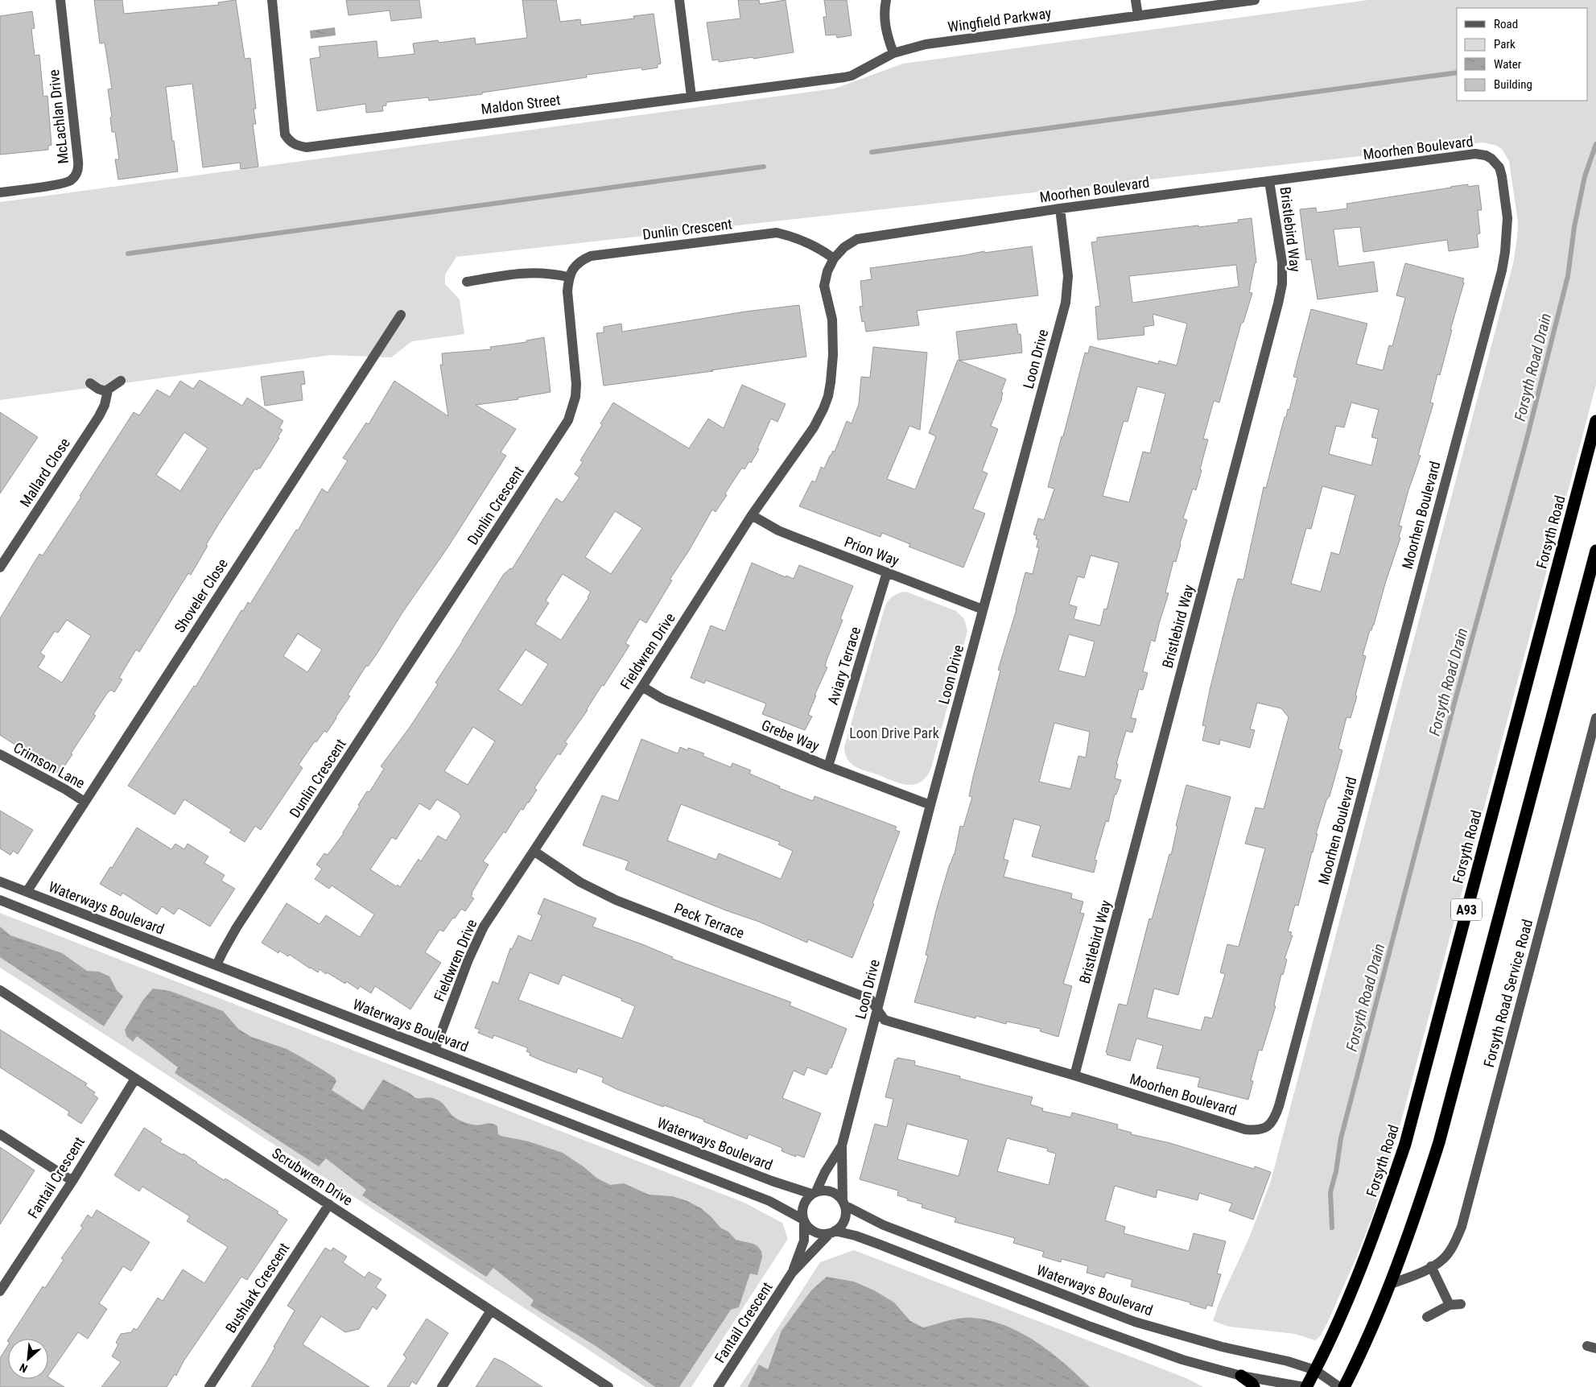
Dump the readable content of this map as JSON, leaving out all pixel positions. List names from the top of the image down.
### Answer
{
  "streets": {
    "highway": ["Forsyth Road", "A93"],
    "street": [
      "Wingfield Parkway",
      "Maldon Street",
      "McLachlan Drive",
      "Moorhen Boulevard",
      "Dunlin Crescent",
      "Bristlebird Way",
      "Loon Drive",
      "Mallard Close",
      "Prion Way",
      "Shoveler Close",
      "Fieldwren Drive",
      "Aviary Terrace",
      "Grebe Way",
      "Crimson Lane",
      "Waterways Boulevard",
      "Peck Terrace",
      "Forsyth Road Service Road",
      "Scrubwren Drive",
      "Fantail Crescent",
      "Bushlark Crescent"
    ]
  },
  "crossings": [
    ["Wingfield Parkway", "Maldon Street"],
    ["Moorhen Boulevard", "Dunlin Crescent"],
    ["Moorhen Boulevard", "Bristlebird Way"],
    ["Moorhen Boulevard", "Loon Drive"],
    ["Moorhen Boulevard", "Fieldwren Drive"],
    ["Moorhen Boulevard", "Peck Terrace"],
    ["Dunlin Crescent", "Fieldwren Drive"],
    ["Dunlin Crescent", "Waterways Boulevard"],
    ["Loon Drive", "Prion Way"],
    ["Loon Drive", "Grebe Way"],
    ["Loon Drive", "Waterways Boulevard"],
    ["Loon Drive", "Peck Terrace"],
    ["Loon Drive", "Fantail Crescent"],
    ["Forsyth Road", "Waterways Boulevard"],
    ["Prion Way", "Fieldwren Drive"],
    ["Prion Way", "Aviary Terrace"],
    ["Shoveler Close", "Crimson Lane"],
    ["Shoveler Close", "Waterways Boulevard"],
    ["Fieldwren Drive", "Grebe Way"],
    ["Fieldwren Drive", "Waterways Boulevard"],
    ["Fieldwren Drive", "Peck Terrace"],
    ["Aviary Terrace", "Grebe Way"],
    ["Waterways Boulevard", "Fantail Crescent"],
    ["A93", "Forsyth Road Service Road"],
    ["Scrubwren Drive", "Fantail Crescent"],
    ["Scrubwren Drive", "Bushlark Crescent"]
  ],
  "water": ["Forsyth Road Drain"],
  "parks": ["Loon Drive Park"],
  "legend": [
    "Road",
    "Park",
    "Water",
    "Building"
  ],
  "north": "bottom left"
}
